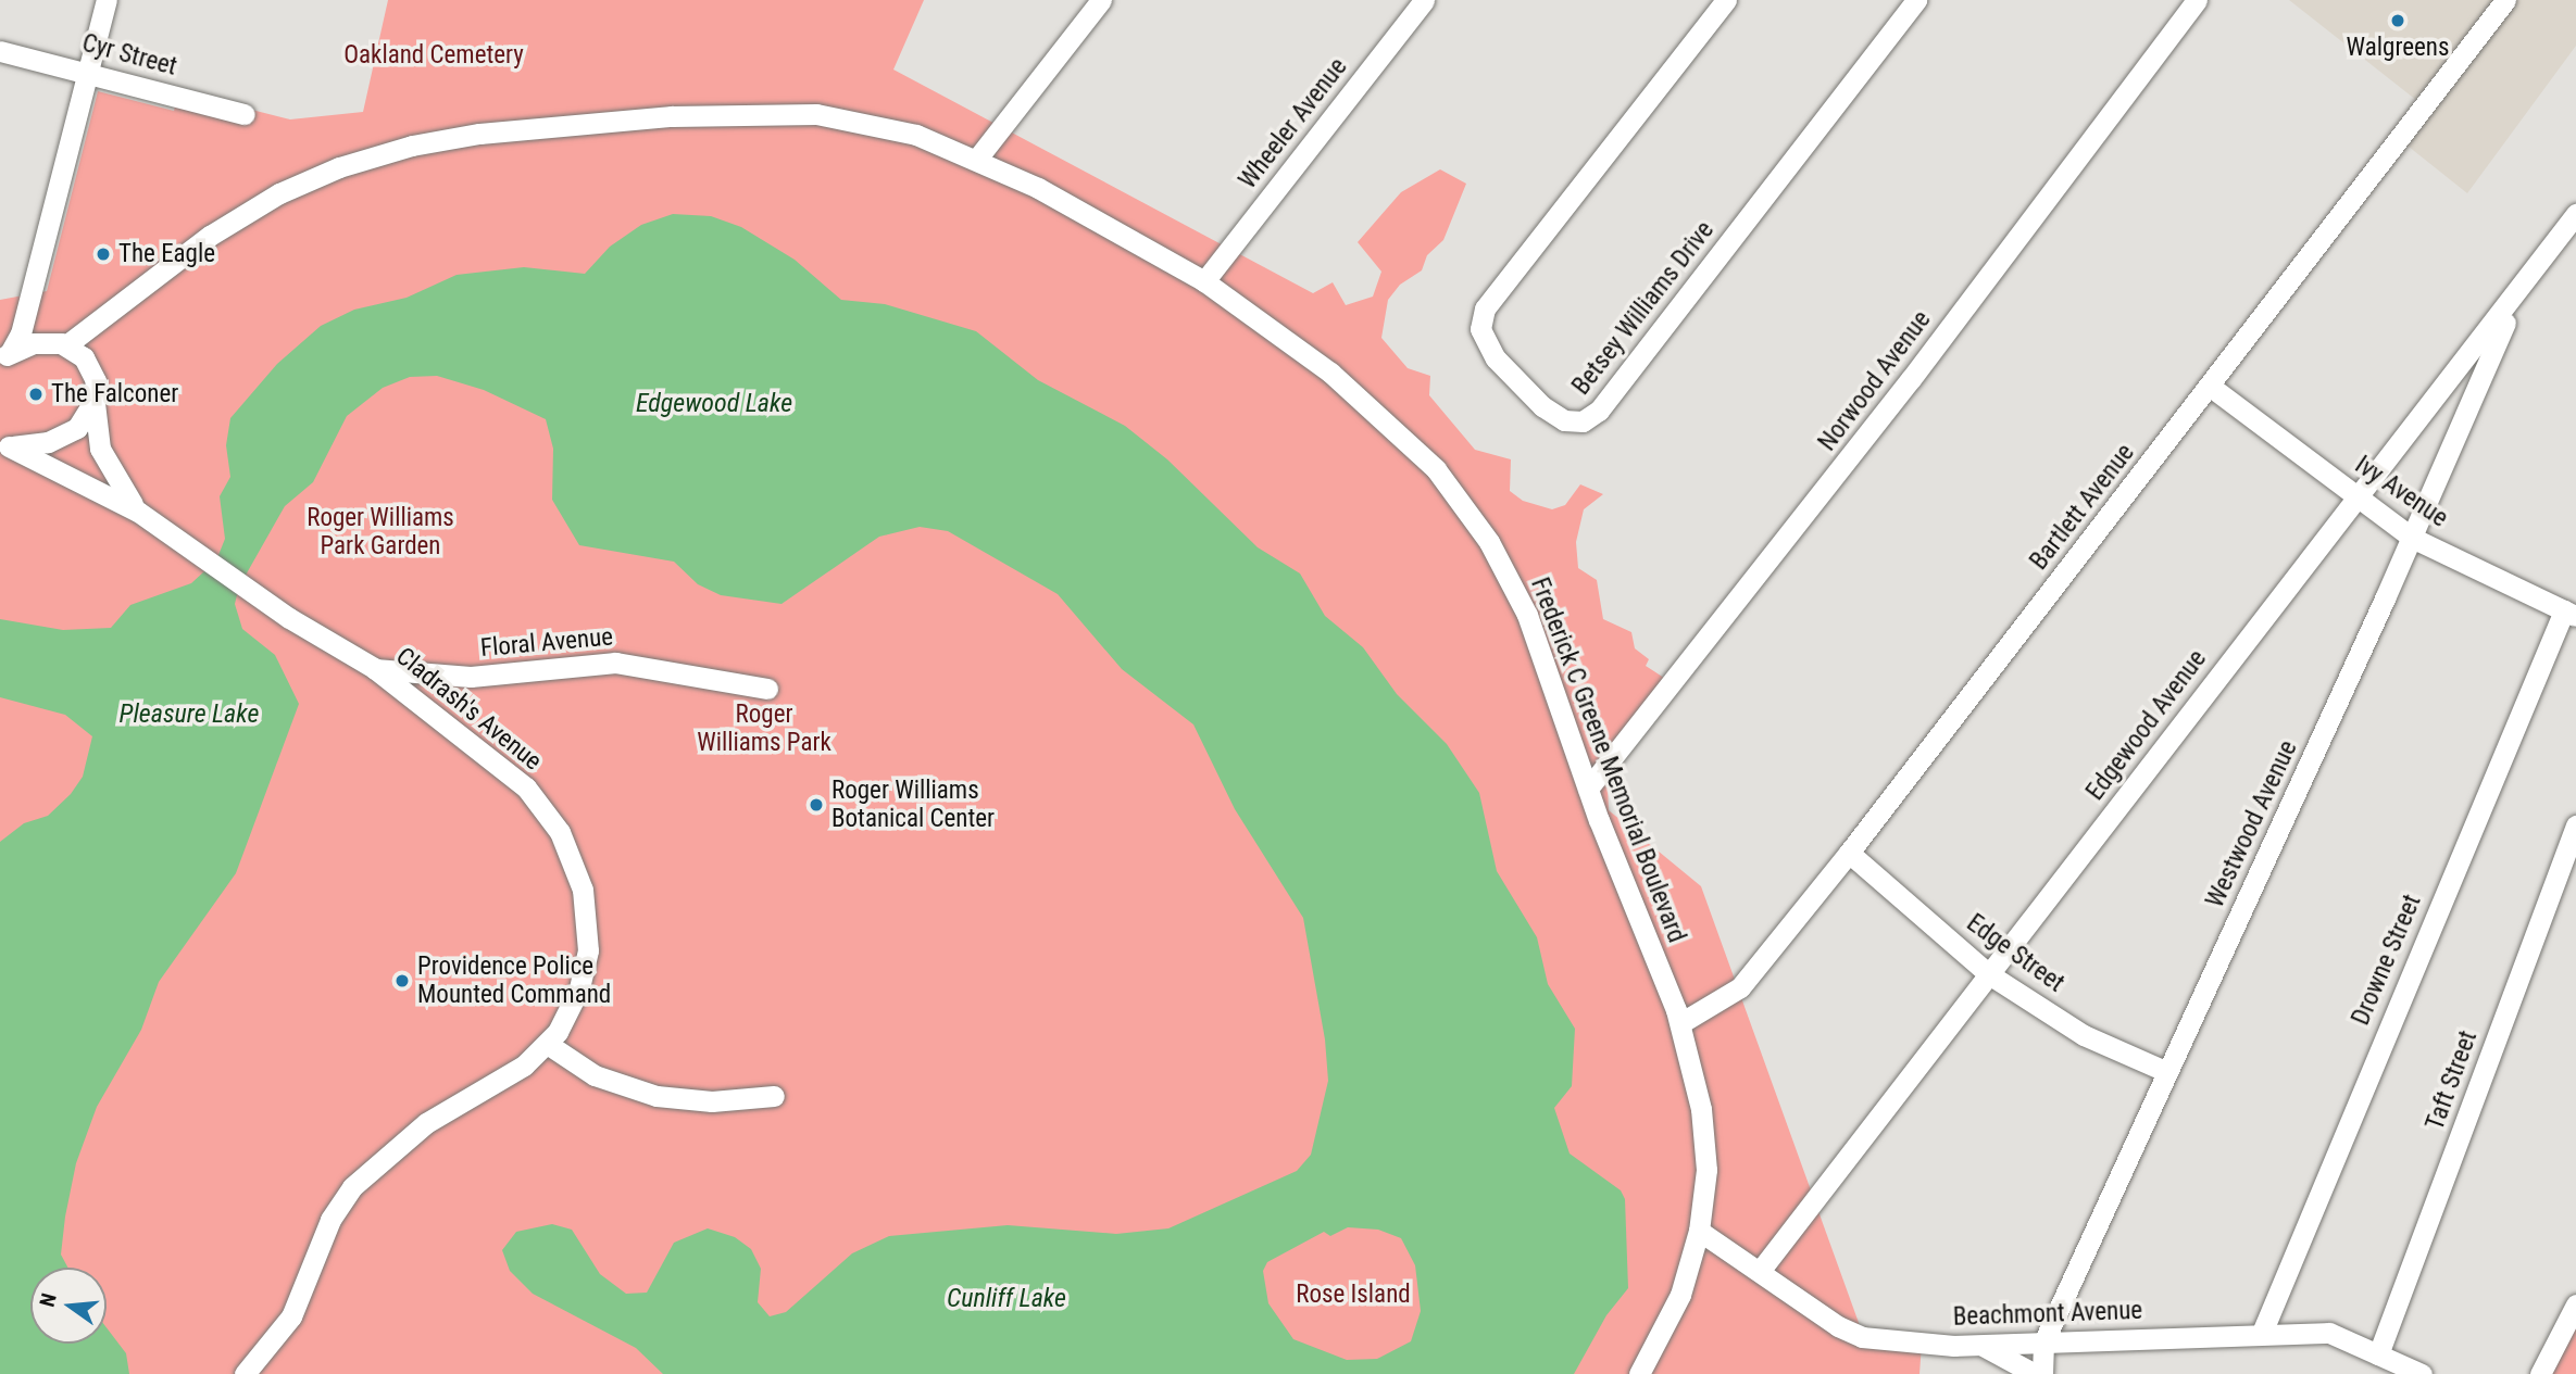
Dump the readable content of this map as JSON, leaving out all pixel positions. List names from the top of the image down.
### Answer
{
  "streets": {
    "street": [
      "Cyr Street",
      "Wheeler Avenue",
      "Betsey Williams Drive",
      "Norwood Avenue",
      "Ivy Avenue",
      "Bartlett Avenue",
      "Floral Avenue",
      "Cladrash's Avenue",
      "Edgewood Avenue",
      "Frederick C Greene Memorial Boulevard",
      "Westwood Avenue",
      "Edge Street",
      "Drowne Street",
      "Taft Street",
      "Beachmont Avenue"
    ]
  },
  "crossings": [
    ["Wheeler Avenue", "Frederick C Greene Memorial Boulevard"],
    ["Norwood Avenue", "Frederick C Greene Memorial Boulevard"],
    ["Ivy Avenue", "Bartlett Avenue"],
    ["Ivy Avenue", "Edgewood Avenue"],
    ["Ivy Avenue", "Westwood Avenue"],
    ["Ivy Avenue", "Drowne Street"],
    ["Bartlett Avenue", "Frederick C Greene Memorial Boulevard"],
    ["Bartlett Avenue", "Edge Street"],
    ["Floral Avenue", "Cladrash's Avenue"],
    ["Edgewood Avenue", "Westwood Avenue"],
    ["Edgewood Avenue", "Edge Street"],
    ["Edgewood Avenue", "Beachmont Avenue"],
    ["Frederick C Greene Memorial Boulevard", "Beachmont Avenue"],
    ["Westwood Avenue", "Edge Street"],
    ["Westwood Avenue", "Beachmont Avenue"],
    ["Drowne Street", "Beachmont Avenue"],
    ["Taft Street", "Beachmont Avenue"]
  ],
  "water": ["Edgewood Lake", "Pleasure Lake", "Cunliff Lake"],
  "parks": [
    "Oakland Cemetery",
    "Roger Williams Park Garden",
    "Roger Williams Park",
    "Rose Island"
  ],
  "places": [
    "Walgreens",
    "The Eagle",
    "The Falconer",
    "Roger Williams Botanical Center",
    "Providence Police Mounted Command"
  ],
  "north": "left"
}
